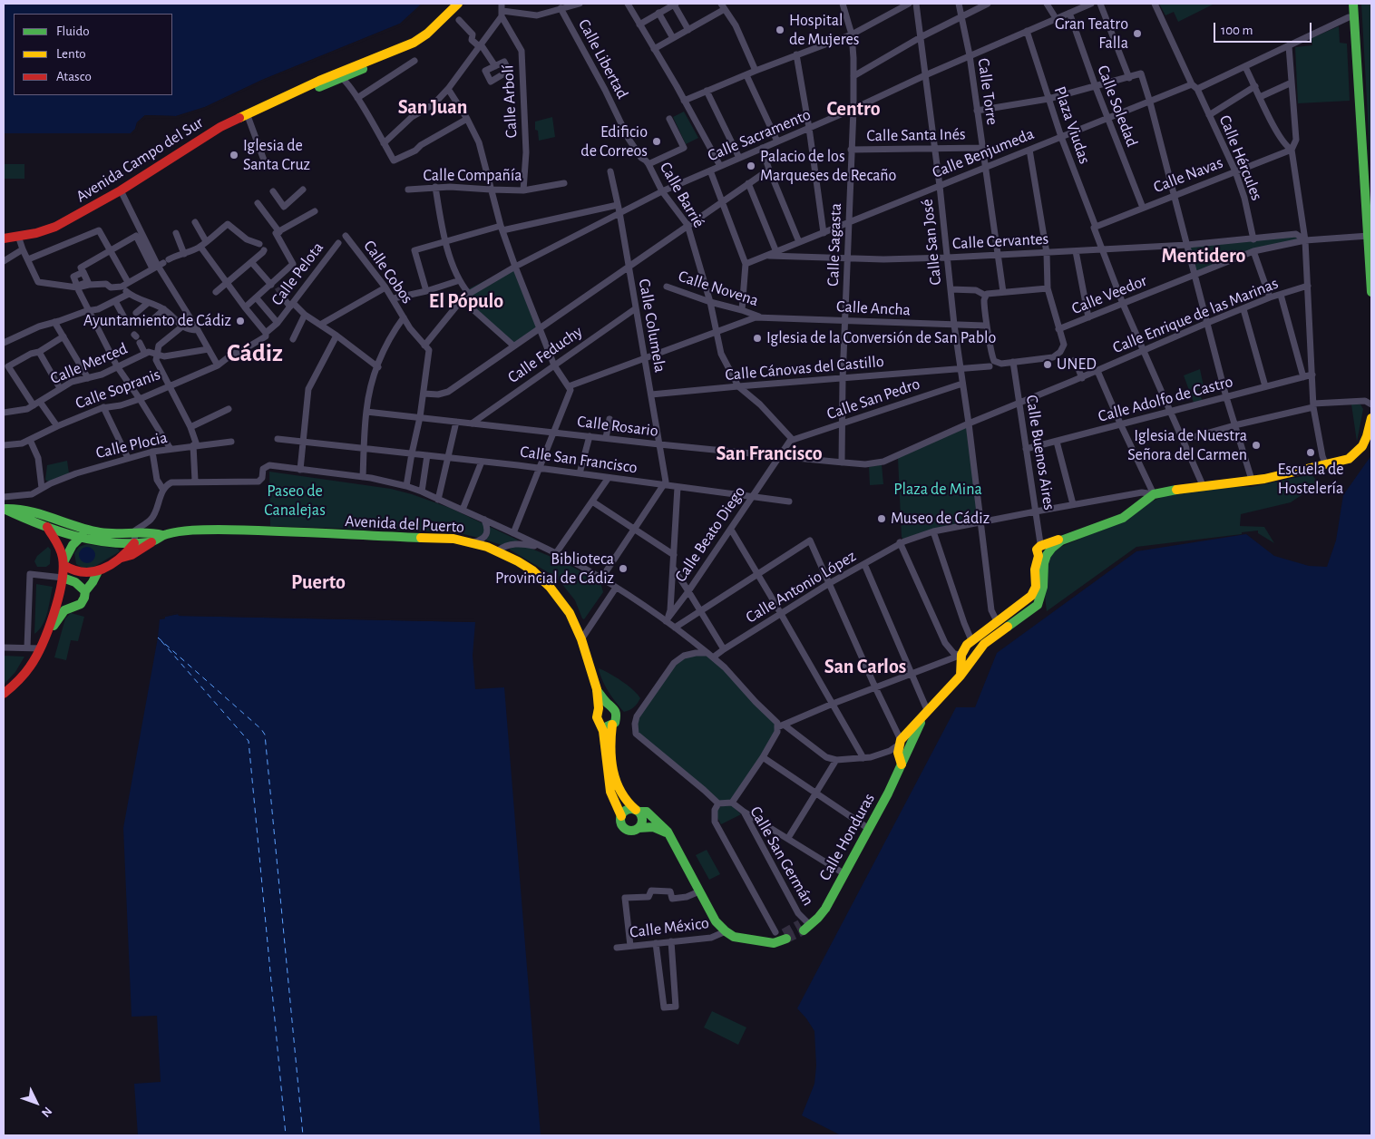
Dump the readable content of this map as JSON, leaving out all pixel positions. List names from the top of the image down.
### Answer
{
  "streets": {
    "street": [
      "Calle Libertad",
      "Calle Torre",
      "Calle Arbolí",
      "Calle Soledad",
      "Plaza Viudas",
      "Calle Sacramento",
      "Calle Santa Inés",
      "Calle Benjumeda",
      "Calle Hércules",
      "Avenida Campo del Sur",
      "Calle Navas",
      "Calle Compañía",
      "Calle Barrié",
      "Calle Cervantes",
      "Calle San José",
      "Calle Sagasta",
      "Calle Cobos",
      "Calle Pelota",
      "Calle Novena",
      "Calle Veedor",
      "Calle Ancha",
      "Calle Enrique de las Marinas",
      "Calle Columela",
      "Calle Feduchy",
      "Calle Merced",
      "Calle Cánovas del Castillo",
      "Calle Sopranis",
      "Calle San Pedro",
      "Calle Adolfo de Castro",
      "Calle Rosario",
      "Calle Plocia",
      "Calle Buenos Aires",
      "Calle San Francisco",
      "Avenida del Puerto",
      "Calle Beato Diego",
      "Calle Antonio López",
      "Calle Honduras",
      "Calle San Germán",
      "Calle México"
    ]
  },
  "crossings": [
    ["Calle Libertad", "Calle Barrié"],
    ["Calle Torre", "Calle Sacramento"],
    ["Calle Torre", "Calle Santa Inés"],
    ["Calle Torre", "Calle Benjumeda"],
    ["Calle Torre", "Calle Cervantes"],
    ["Calle Arbolí", "Calle Compañía"],
    ["Calle Soledad", "Calle Sacramento"],
    ["Calle Soledad", "Calle Benjumeda"],
    ["Calle Soledad", "Calle Navas"],
    ["Plaza Viudas", "Calle Sacramento"],
    ["Plaza Viudas", "Calle Benjumeda"],
    ["Plaza Viudas", "Calle Navas"],
    ["Plaza Viudas", "Calle Cervantes"],
    ["Plaza Viudas", "Calle Veedor"],
    ["Plaza Viudas", "Calle Enrique de las Marinas"],
    ["Plaza Viudas", "Calle Adolfo de Castro"],
    ["Calle Sacramento", "Calle Barrié"],
    ["Calle Sacramento", "Calle San José"],
    ["Calle Sacramento", "Calle Sagasta"],
    ["Calle Sacramento", "Calle Columela"],
    ["Calle Santa Inés", "Calle San José"],
    ["Calle Santa Inés", "Calle Sagasta"],
    ["Calle Benjumeda", "Calle Hércules"],
    ["Calle Benjumeda", "Calle Cervantes"],
    ["Calle Benjumeda", "Calle San José"],
    ["Calle Benjumeda", "Calle Sagasta"],
    ["Calle Hércules", "Calle Navas"],
    ["Calle Hércules", "Calle Cervantes"],
    ["Calle Barrié", "Calle Novena"],
    ["Calle Barrié", "Calle Cánovas del Castillo"],
    ["Calle Cervantes", "Calle San José"],
    ["Calle Cervantes", "Calle Sagasta"],
    ["Calle Cervantes", "Calle Veedor"],
    ["Calle San José", "Calle Ancha"],
    ["Calle San José", "Calle Enrique de las Marinas"],
    ["Calle San José", "Calle Cánovas del Castillo"],
    ["Calle San José", "Calle San Pedro"],
    ["Calle San José", "Calle Rosario"],
    ["Calle Sagasta", "Calle Ancha"],
    ["Calle Sagasta", "Calle Cánovas del Castillo"],
    ["Calle Sagasta", "Calle San Pedro"],
    ["Calle Sagasta", "Calle Rosario"],
    ["Calle Pelota", "Calle Sopranis"],
    ["Calle Novena", "Calle Ancha"],
    ["Calle Enrique de las Marinas", "Calle Rosario"],
    ["Calle Enrique de las Marinas", "Calle Buenos Aires"],
    ["Calle Columela", "Calle Feduchy"],
    ["Calle Columela", "Calle Cánovas del Castillo"],
    ["Calle Columela", "Calle Rosario"],
    ["Calle Columela", "Calle San Francisco"],
    ["Calle Feduchy", "Calle Rosario"],
    ["Calle San Pedro", "Calle Beato Diego"],
    ["Calle Adolfo de Castro", "Calle Buenos Aires"],
    ["Calle Rosario", "Calle Beato Diego"],
    ["Calle San Francisco", "Calle Beato Diego"],
    ["Calle Honduras", "Calle San Germán"]
  ],
  "districts": [
    "San Juan",
    "Centro",
    "Mentidero",
    "El Pópulo",
    "Cádiz",
    "San Francisco",
    "Puerto",
    "San Carlos"
  ],
  "parks": ["Plaza de Mina", "Paseo de Canalejas"],
  "places": [
    "Hospital de Mujeres",
    "Gran Teatro Falla",
    "Edificio de Correos",
    "Iglesia de Santa Cruz",
    "Palacio de los Marqueses de Recaño",
    "Ayuntamiento de Cádiz",
    "Iglesia de la Conversión de San Pablo",
    "UNED",
    "Iglesia de Nuestra Señora del Carmen",
    "Escuela de Hostelería",
    "Museo de Cádiz",
    "Biblioteca Provincial de Cádiz"
  ],
  "legend": ["Fluido", "Lento", "Atasco"],
  "scale_bar": "100 m",
  "north": "bottom right"
}
